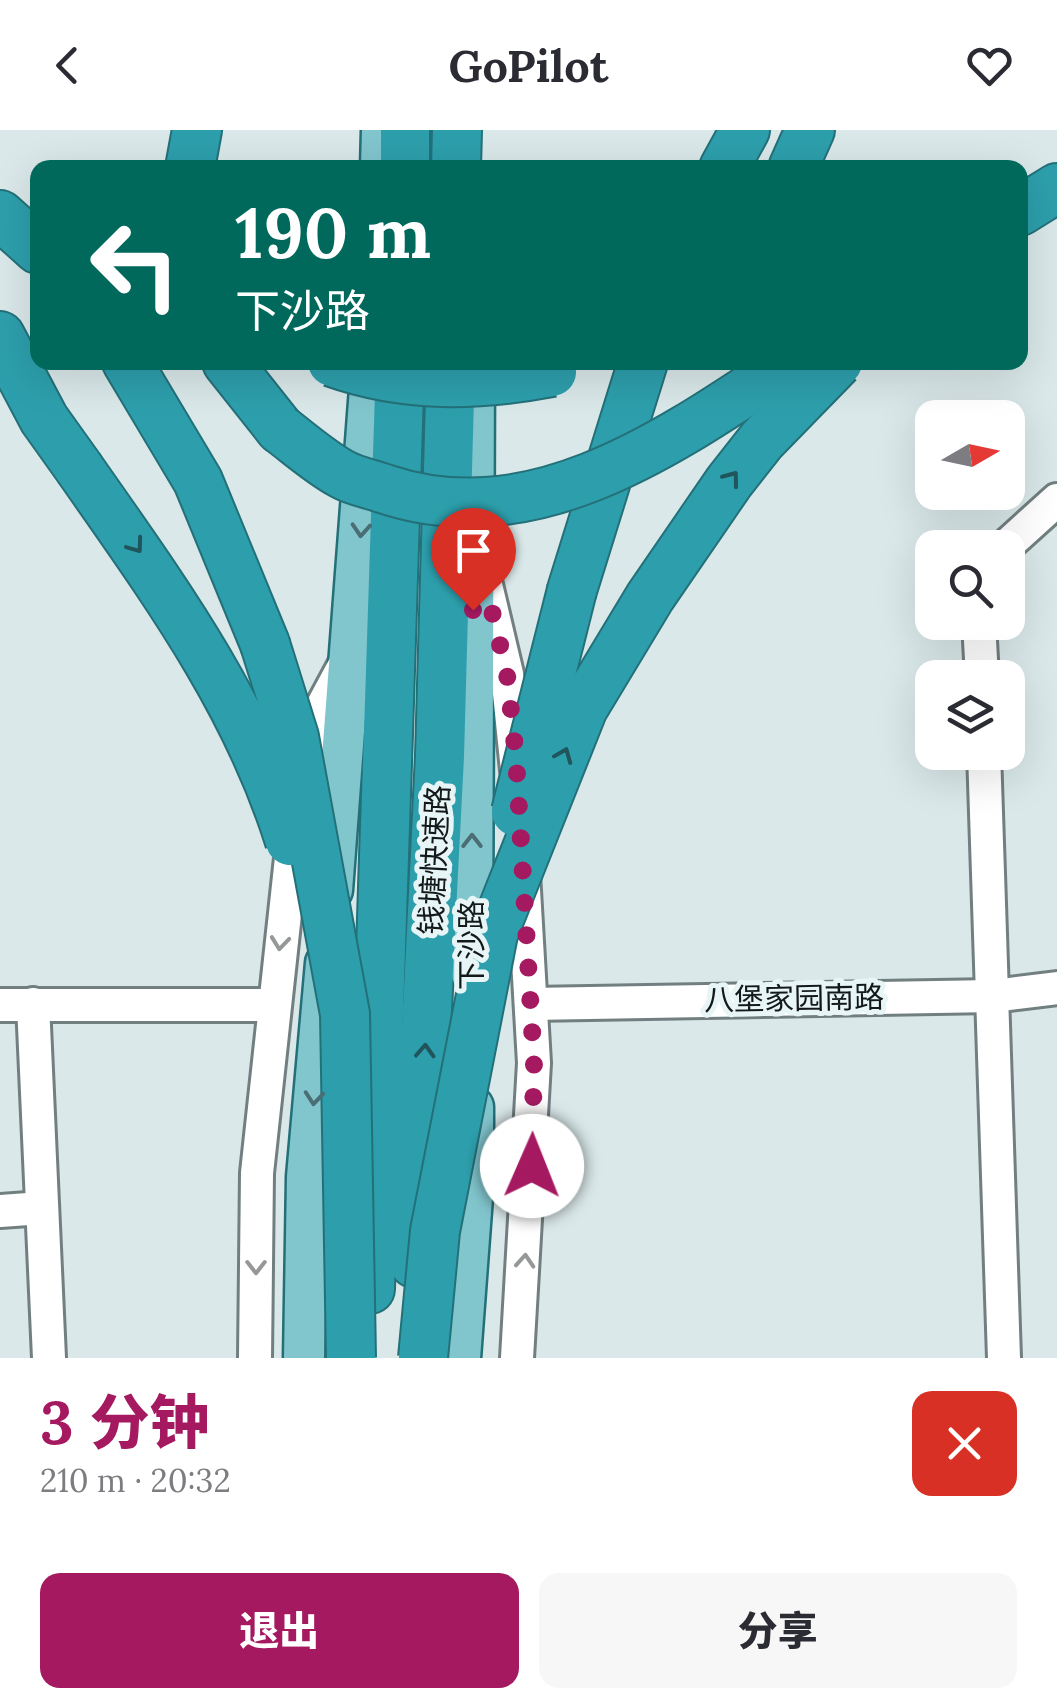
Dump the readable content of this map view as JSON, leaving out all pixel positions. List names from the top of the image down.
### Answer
{
  "streets": {
    "highway": ["钱塘快速路"],
    "main road": ["下沙路"],
    "street": ["八堡家园南路"]
  },
  "crossings": [
    ["下沙路", "八堡家园南路"]
  ],
  "north": "right",
  "page": {
    "header": "GoPilot",
    "turn": ["190 m", "下沙路"],
    "heading": ["3 分钟", "210 m · 20:32"],
    "buttons": ["退出", "分享"]
  }
}
